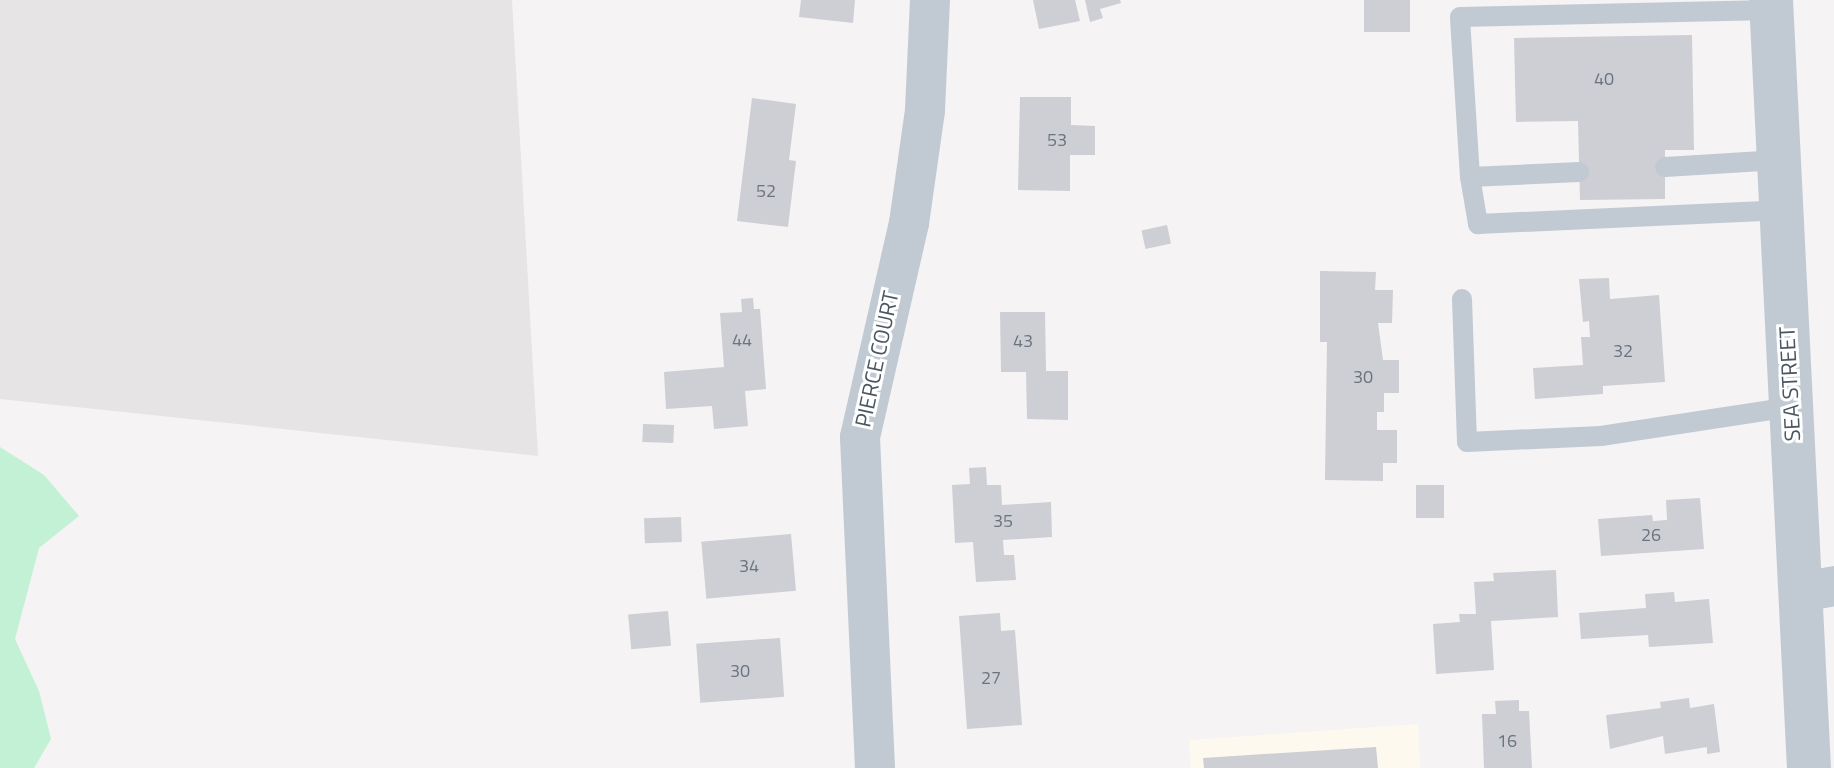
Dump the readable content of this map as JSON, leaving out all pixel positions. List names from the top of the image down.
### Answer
{
  "streets": {
    "street": ["PIERCE COURT", "SEA STREET"]
  },
  "house_numbers": [
    "40",
    "53",
    "52",
    "44",
    "43",
    "32",
    "30",
    "35",
    "26",
    "34",
    "30",
    "27",
    "16"
  ]
}
